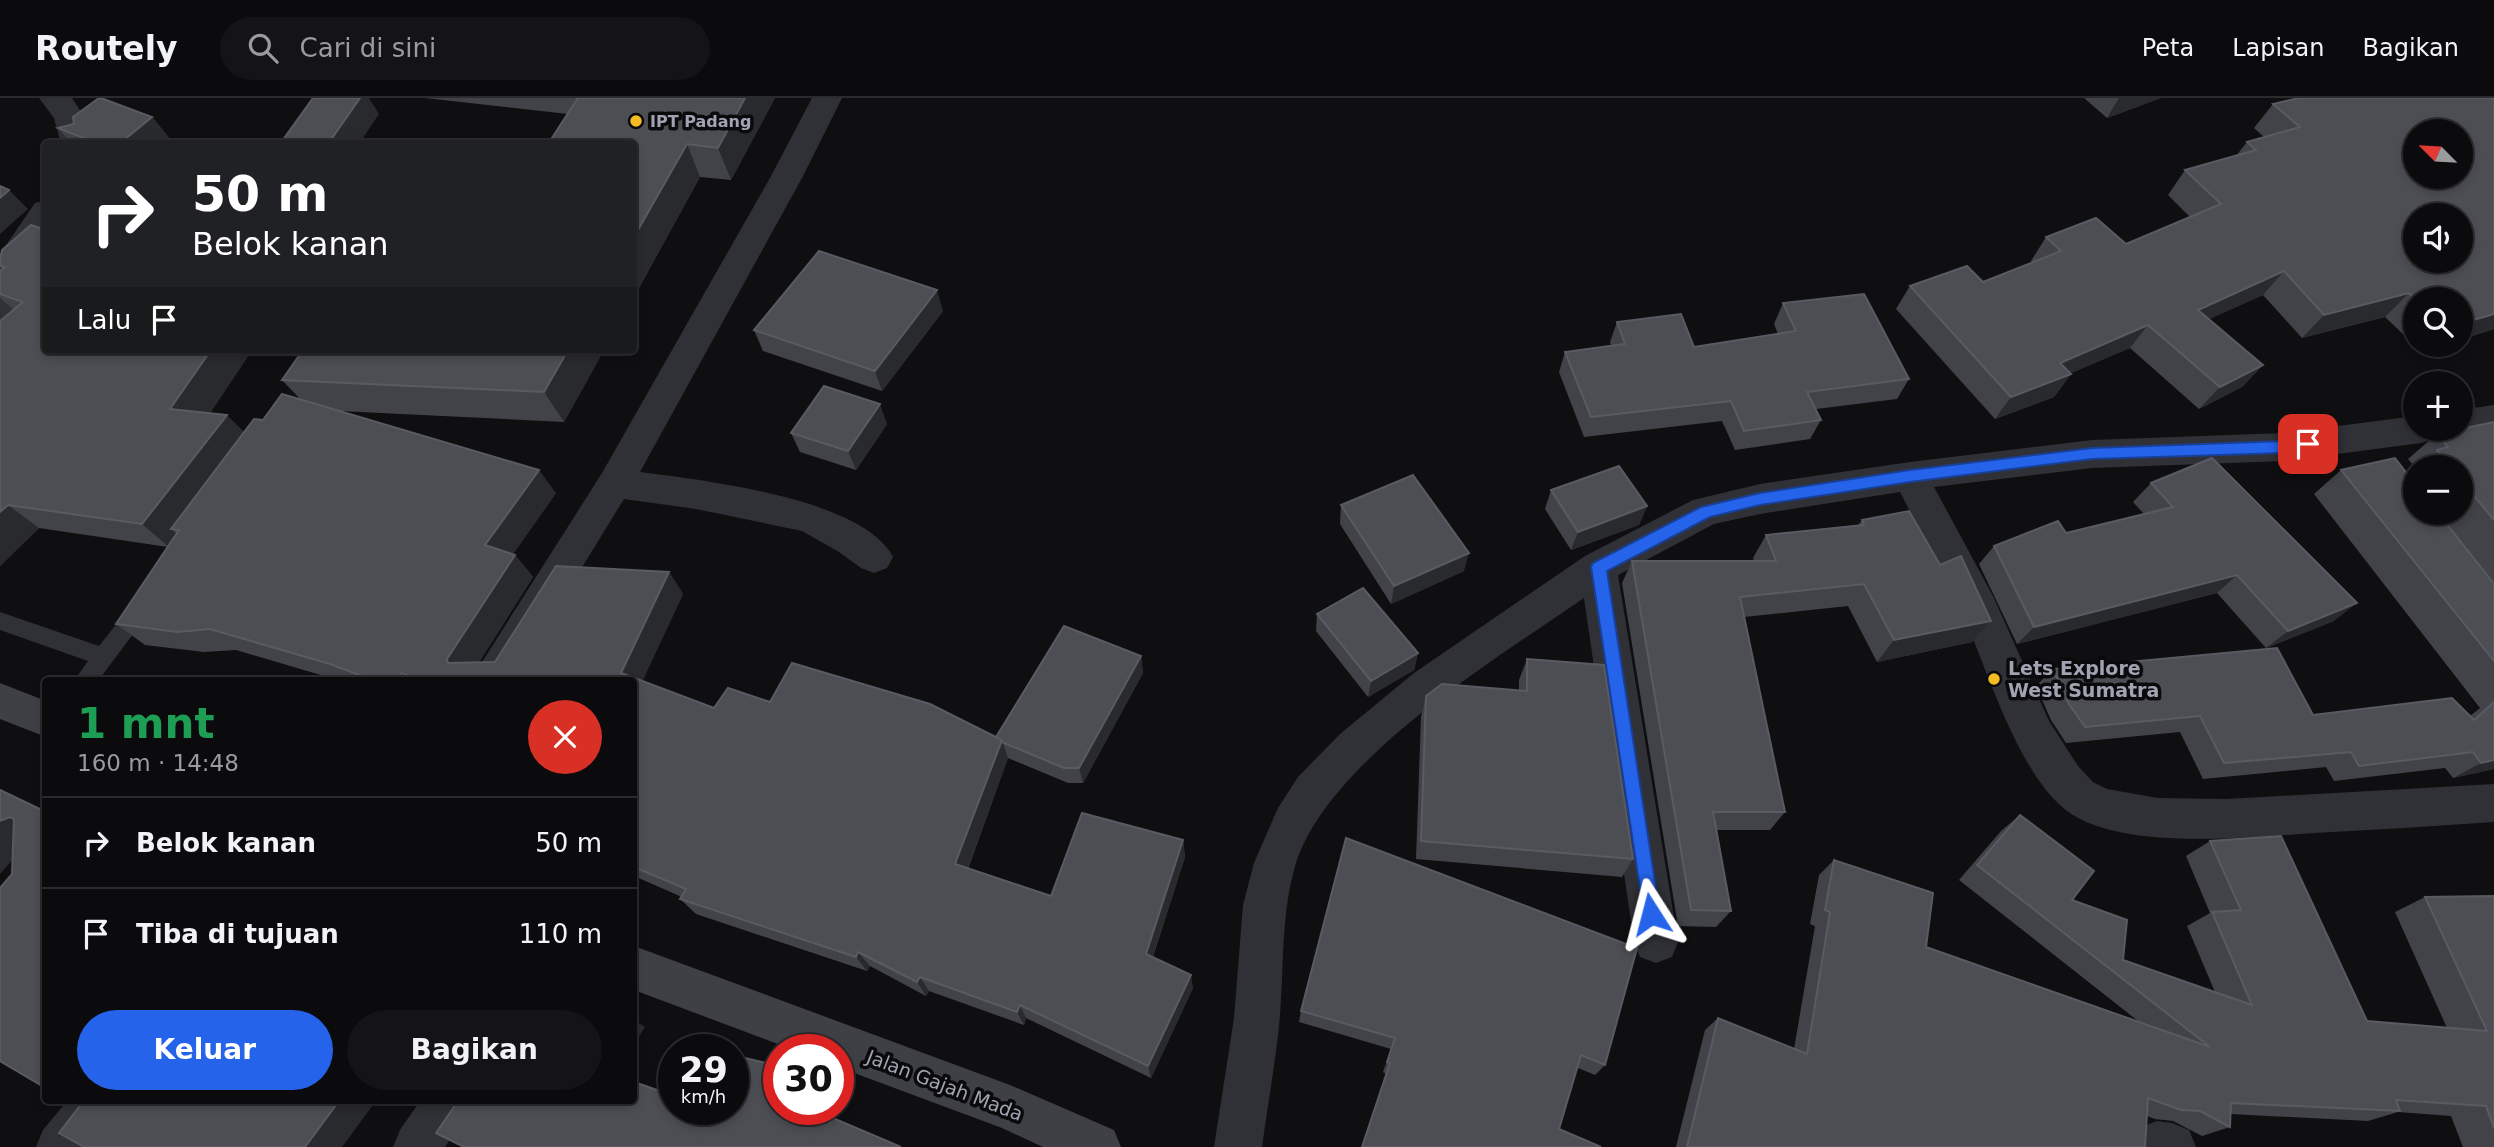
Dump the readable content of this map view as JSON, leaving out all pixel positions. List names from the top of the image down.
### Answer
{
  "streets": {
    "main road": ["Jalan Gajah Mada"]
  },
  "places": ["IPT Padang", "Lets Explore West Sumatra"],
  "north": "top left",
  "page": {
    "header": "Routely",
    "search": "Cari di sini",
    "nav": ["Peta", "Lapisan", "Bagikan"],
    "map_buttons": ["+", "−"],
    "turn": ["50 m", "Belok kanan"],
    "then": "Lalu",
    "heading": ["1 mnt", "160 m · 14:48"],
    "list": [
      {
        "name": "Belok kanan",
        "value": "50 m"
      },
      {
        "name": "Tiba di tujuan",
        "value": "110 m"
      }
    ],
    "buttons": ["Keluar", "Bagikan"],
    "speed": "29 km/h",
    "limit": "30"
  }
}
